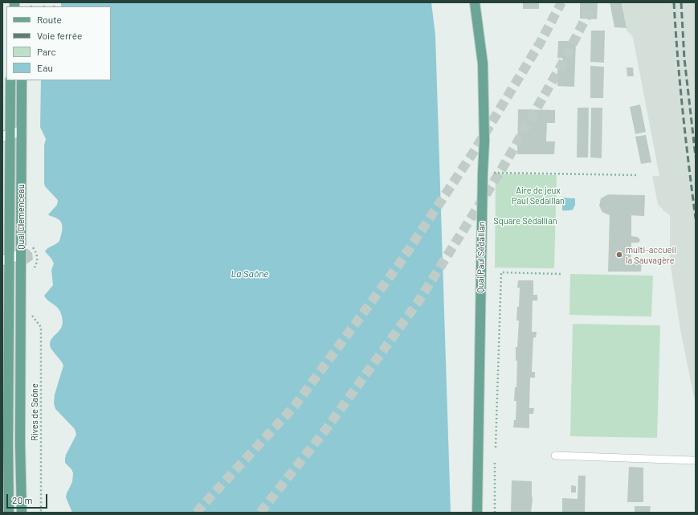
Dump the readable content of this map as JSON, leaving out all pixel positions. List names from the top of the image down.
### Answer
{
  "streets": {
    "main road": ["Quai Clemenceau", "Quai Paul Sédallian"],
    "path": ["Rives de Saône"]
  },
  "water": ["La Saône"],
  "parks": ["Aire de jeux Paul Sedaillan", "Square Sédallian"],
  "places": ["multi-accueil la Sauvagère"],
  "legend": [
    "Route",
    "Voie ferrée",
    "Parc",
    "Eau"
  ],
  "scale_bar": "20 m"
}
